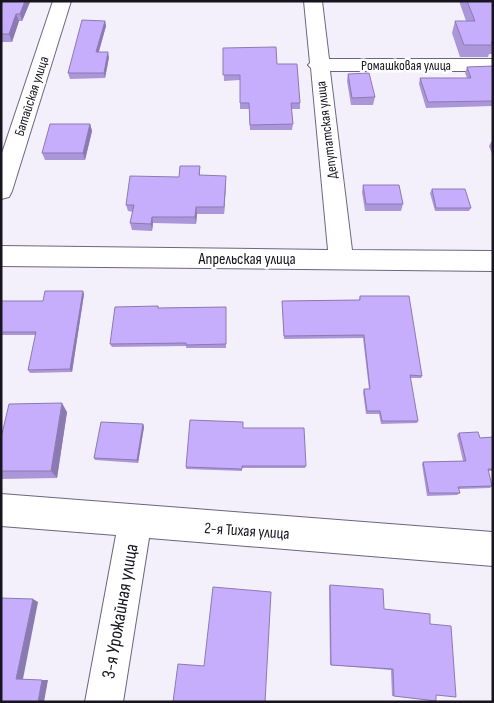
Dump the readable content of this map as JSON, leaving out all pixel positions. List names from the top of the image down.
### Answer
{
  "streets": {
    "street": [
      "Ромашковая улица",
      "Батайская улица",
      "Депутатская улица",
      "Апрельская улица",
      "2-я Тихая улица",
      "3-я Урожайная улица"
    ]
  },
  "crossings": [
    ["Ромашковая улица", "Депутатская улица"],
    ["Депутатская улица", "Апрельская улица"],
    ["2-я Тихая улица", "3-я Урожайная улица"]
  ]
}
